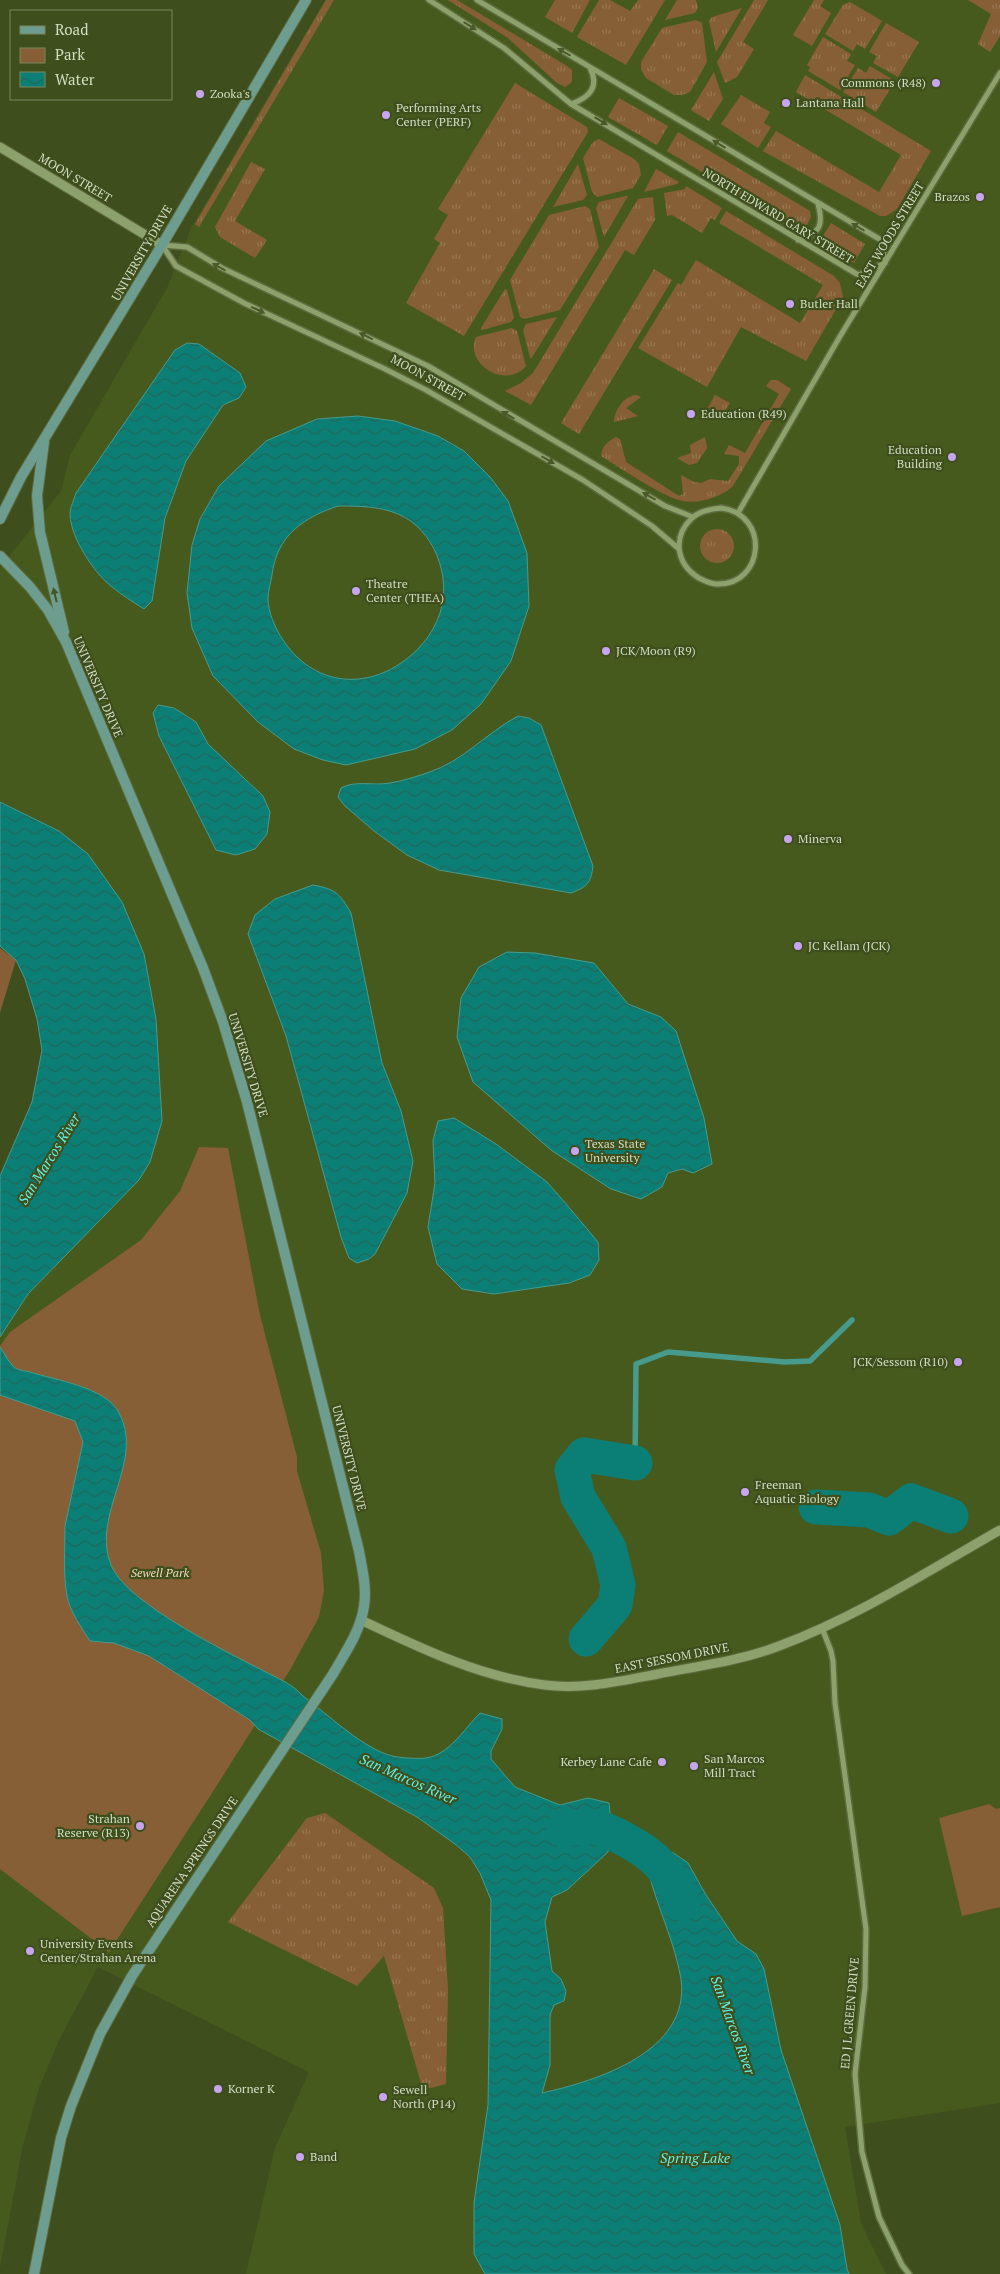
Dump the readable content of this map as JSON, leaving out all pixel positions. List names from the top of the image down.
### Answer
{
  "streets": {
    "main road": ["UNIVERSITY DRIVE", "AQUARENA SPRINGS DRIVE"],
    "street": [
      "MOON STREET",
      "NORTH EDWARD GARY STREET",
      "EAST WOODS STREET",
      "EAST SESSOM DRIVE",
      "ED J L GREEN DRIVE"
    ]
  },
  "crossings": [
    ["MOON STREET", "EAST WOODS STREET"],
    ["MOON STREET", "UNIVERSITY DRIVE"],
    ["NORTH EDWARD GARY STREET", "EAST WOODS STREET"],
    ["UNIVERSITY DRIVE", "EAST SESSOM DRIVE"],
    ["UNIVERSITY DRIVE", "AQUARENA SPRINGS DRIVE"],
    ["EAST SESSOM DRIVE", "AQUARENA SPRINGS DRIVE"],
    ["EAST SESSOM DRIVE", "ED J L GREEN DRIVE"]
  ],
  "water": ["San Marcos River", "Spring Lake"],
  "parks": ["Sewell Park"],
  "places": [
    "Commons (R48)",
    "Zooka's",
    "Lantana Hall",
    "Performing Arts Center (PERF)",
    "Brazos",
    "Butler Hall",
    "Education (R49)",
    "Education Building",
    "Theatre Center (THEA)",
    "JCK/Moon (R9)",
    "Minerva",
    "JC Kellam (JCK)",
    "Texas State University",
    "JCK/Sessom (R10)",
    "Freeman Aquatic Biology",
    "Kerbey Lane Cafe",
    "San Marcos Mill Tract",
    "Strahan Reserve (R13)",
    "University Events Center/Strahan Arena",
    "Korner K",
    "Sewell North (P14)",
    "Band"
  ],
  "legend": ["Road", "Park", "Water"]
}
